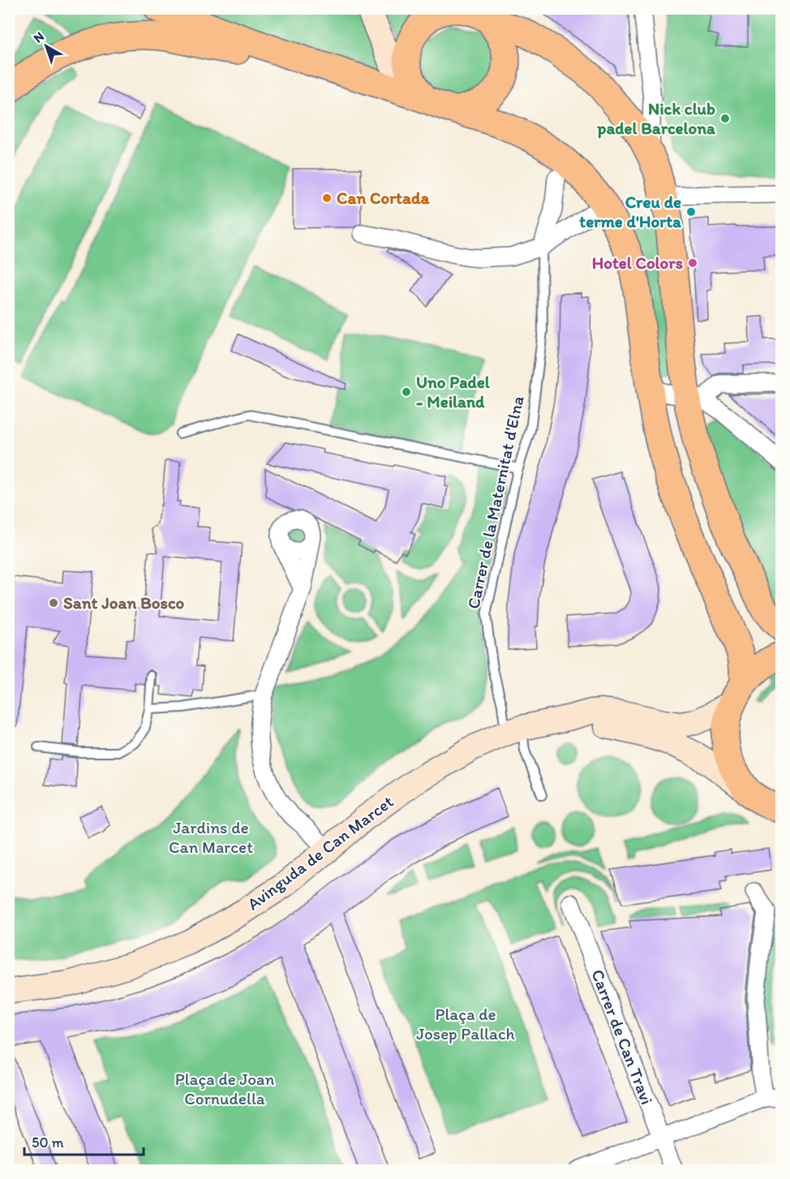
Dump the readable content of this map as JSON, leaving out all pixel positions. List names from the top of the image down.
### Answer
{
  "streets": {
    "street": ["Avinguda de Can Marcet", "Carrer de Can Travi"],
    "lane": ["Carrer de la Maternitat d'Elna"]
  },
  "crossings": [
    ["Carrer de la Maternitat d'Elna", "Avinguda de Can Marcet"]
  ],
  "parks": ["Jardins de Can Marcet", "Plaça de Josep Pallach", "Plaça de Joan Cornudella"],
  "places": [
    "Nick club padel Barcelona",
    "Can Cortada",
    "Creu de terme d'Horta",
    "Hotel Colors",
    "Uno Padel - Meiland",
    "Sant Joan Bosco"
  ],
  "scale_bar": "50 m",
  "north": "top left"
}
